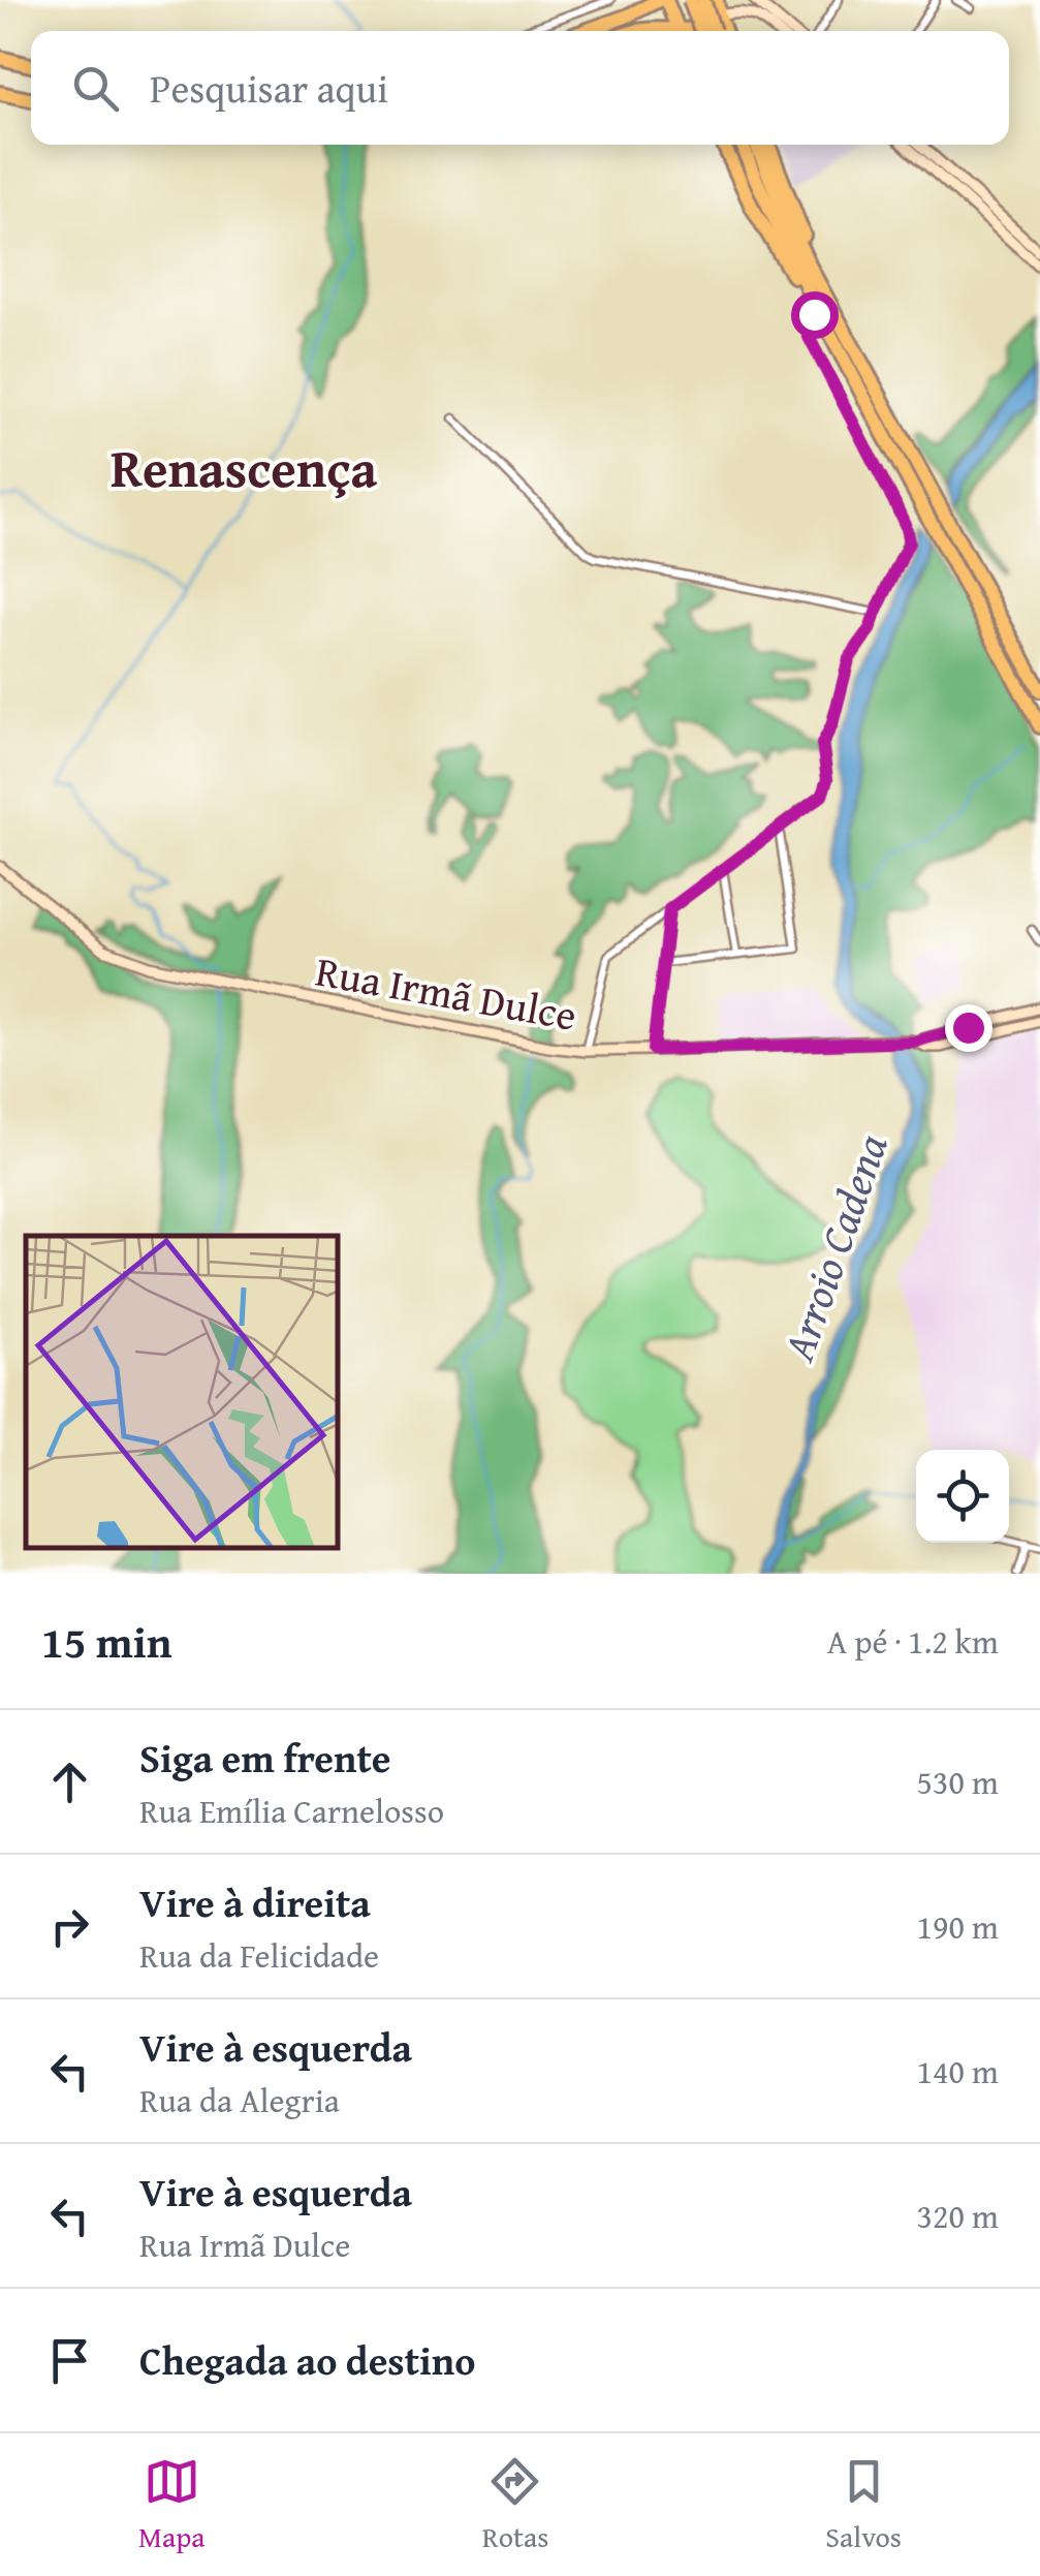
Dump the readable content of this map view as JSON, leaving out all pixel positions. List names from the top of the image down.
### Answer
{
  "streets": {
    "street": ["Rua Irmã Dulce"]
  },
  "districts": ["Renascença"],
  "water": ["Arroio Cadena"],
  "page": {
    "search": "Pesquisar aqui",
    "heading": ["15 min", "A pé · 1.2 km"],
    "list": [
      ["Siga em frente", "Rua Emília Carnelosso", "530 m"],
      ["Vire à direita", "Rua da Felicidade", "190 m"],
      ["Vire à esquerda", "Rua da Alegria", "140 m"],
      ["Vire à esquerda", "Rua Irmã Dulce", "320 m"],
      "Chegada ao destino"
    ],
    "nav": ["Mapa", "Rotas", "Salvos"]
  }
}
